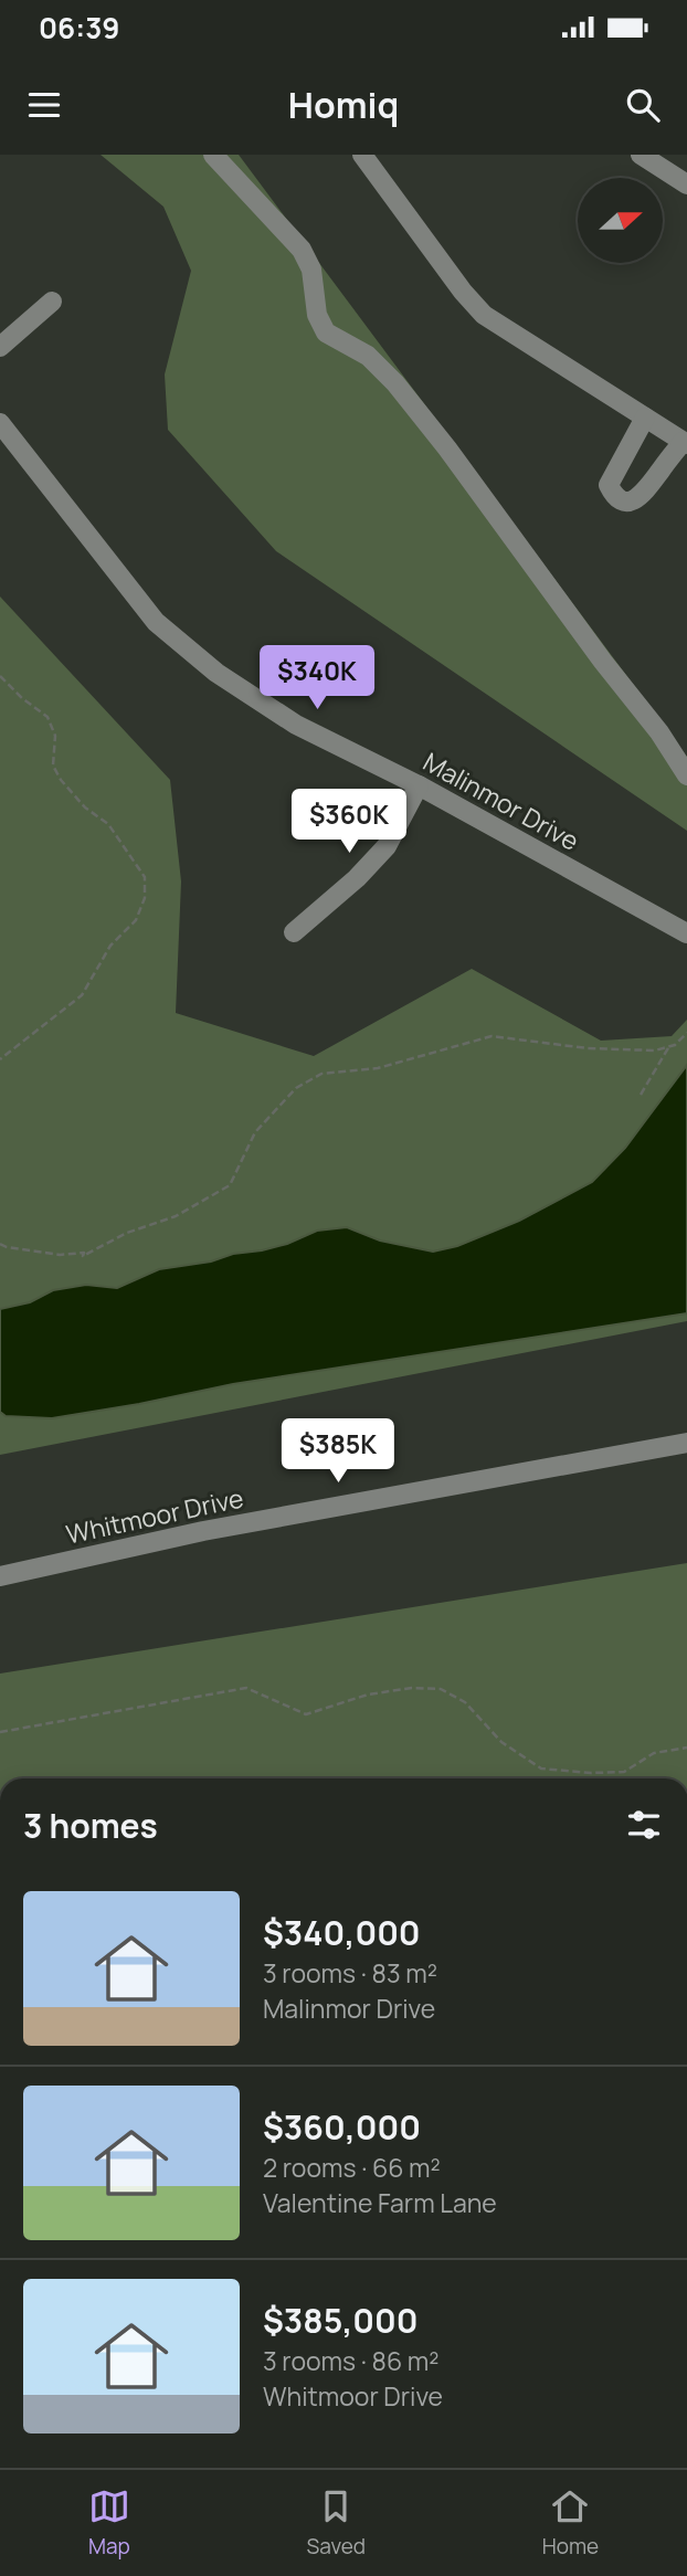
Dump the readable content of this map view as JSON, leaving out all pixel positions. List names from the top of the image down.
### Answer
{
  "streets": {
    "street": ["Malinmor Drive", "Whitmoor Drive"]
  },
  "north": "right",
  "page": {
    "status": "06:39",
    "header": "Homiq",
    "price": ["$340K", "$360K", "$385K"],
    "heading": "3 homes",
    "list": [
      {
        "name": "$340,000",
        "note": "3 rooms · 83 m² · Malinmor Drive"
      },
      {
        "name": "$360,000",
        "note": "2 rooms · 66 m² · Valentine Farm Lane"
      },
      {
        "name": "$385,000",
        "note": "3 rooms · 86 m² · Whitmoor Drive"
      }
    ],
    "tabs": ["Map", "Saved", "Home"]
  }
}
